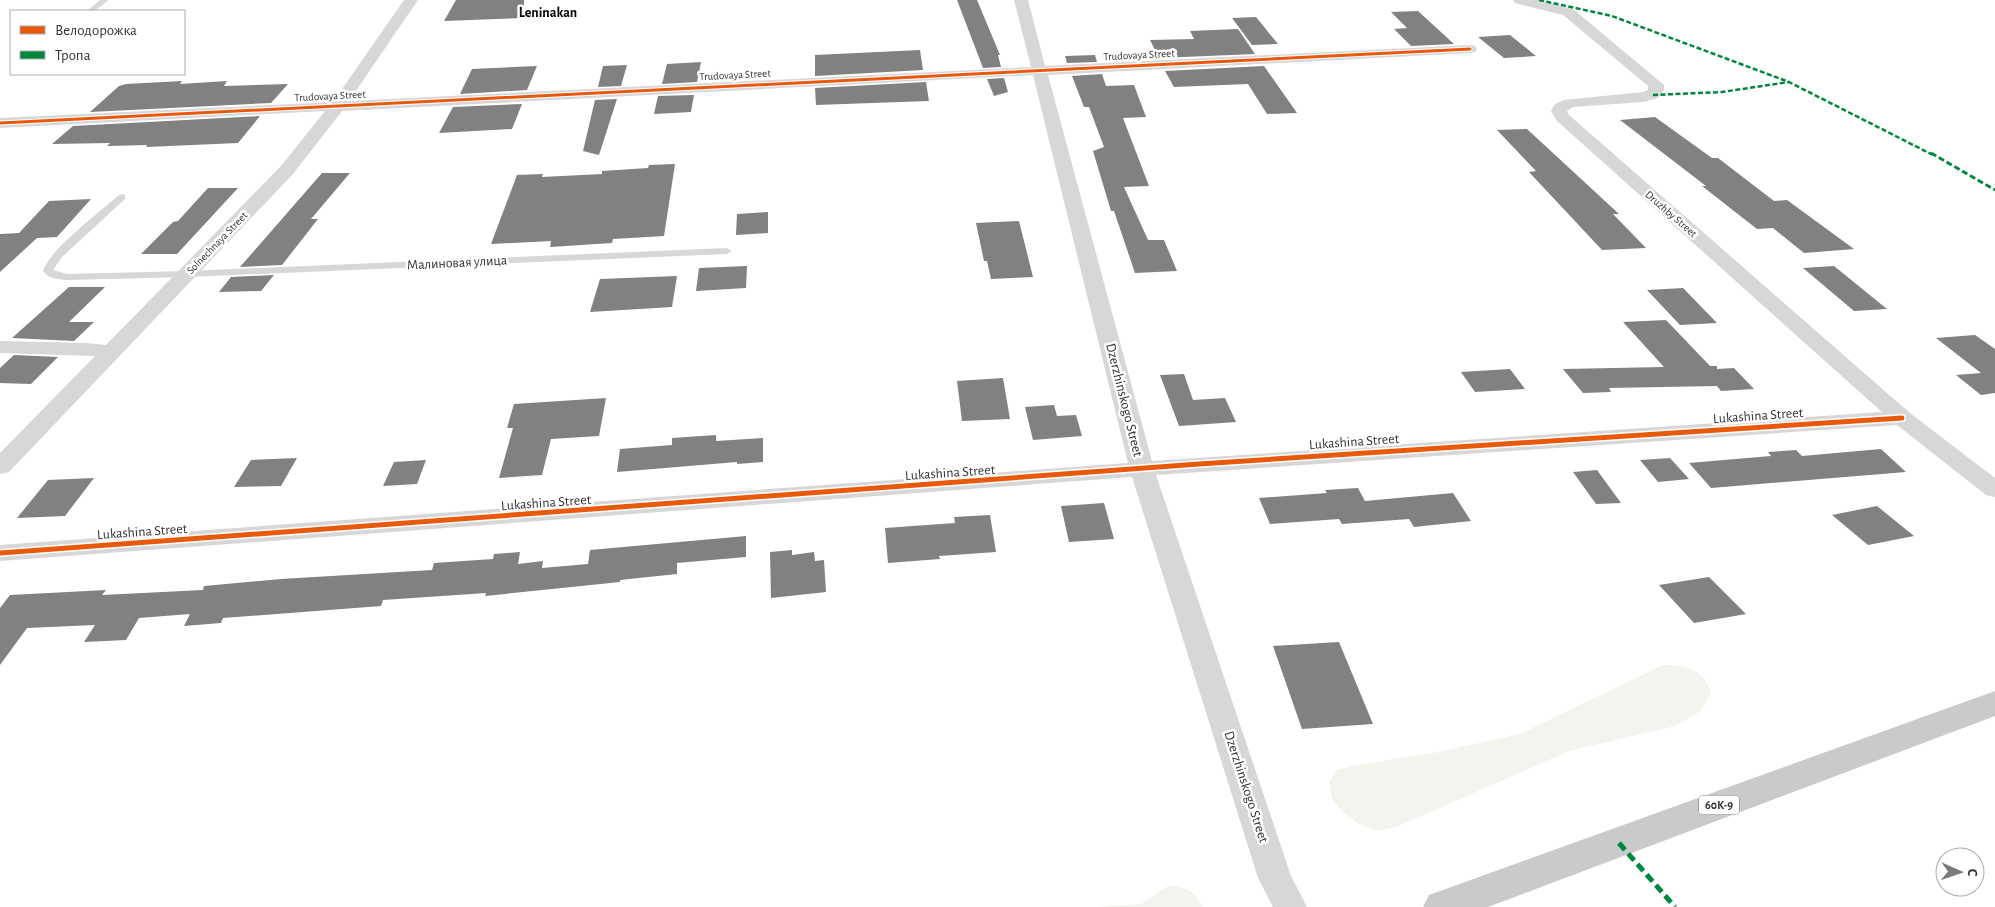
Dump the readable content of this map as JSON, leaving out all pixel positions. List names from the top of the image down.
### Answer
{
  "streets": {
    "main road": ["60К-9"],
    "street": [
      "Trudovaya Street",
      "Druzhby Street",
      "Solnechnaya Street",
      "Dzerzhinskogo Street",
      "Lukashina Street"
    ],
    "lane": ["Малиновая улица"]
  },
  "crossings": [
    ["Trudovaya Street", "Solnechnaya Street"],
    ["Trudovaya Street", "Dzerzhinskogo Street"],
    ["Druzhby Street", "Lukashina Street"],
    ["Solnechnaya Street", "Малиновая улица"],
    ["Dzerzhinskogo Street", "Lukashina Street"]
  ],
  "districts": ["Leninakan"],
  "legend": ["Велодорожка", "Тропа"],
  "north": "right"
}
